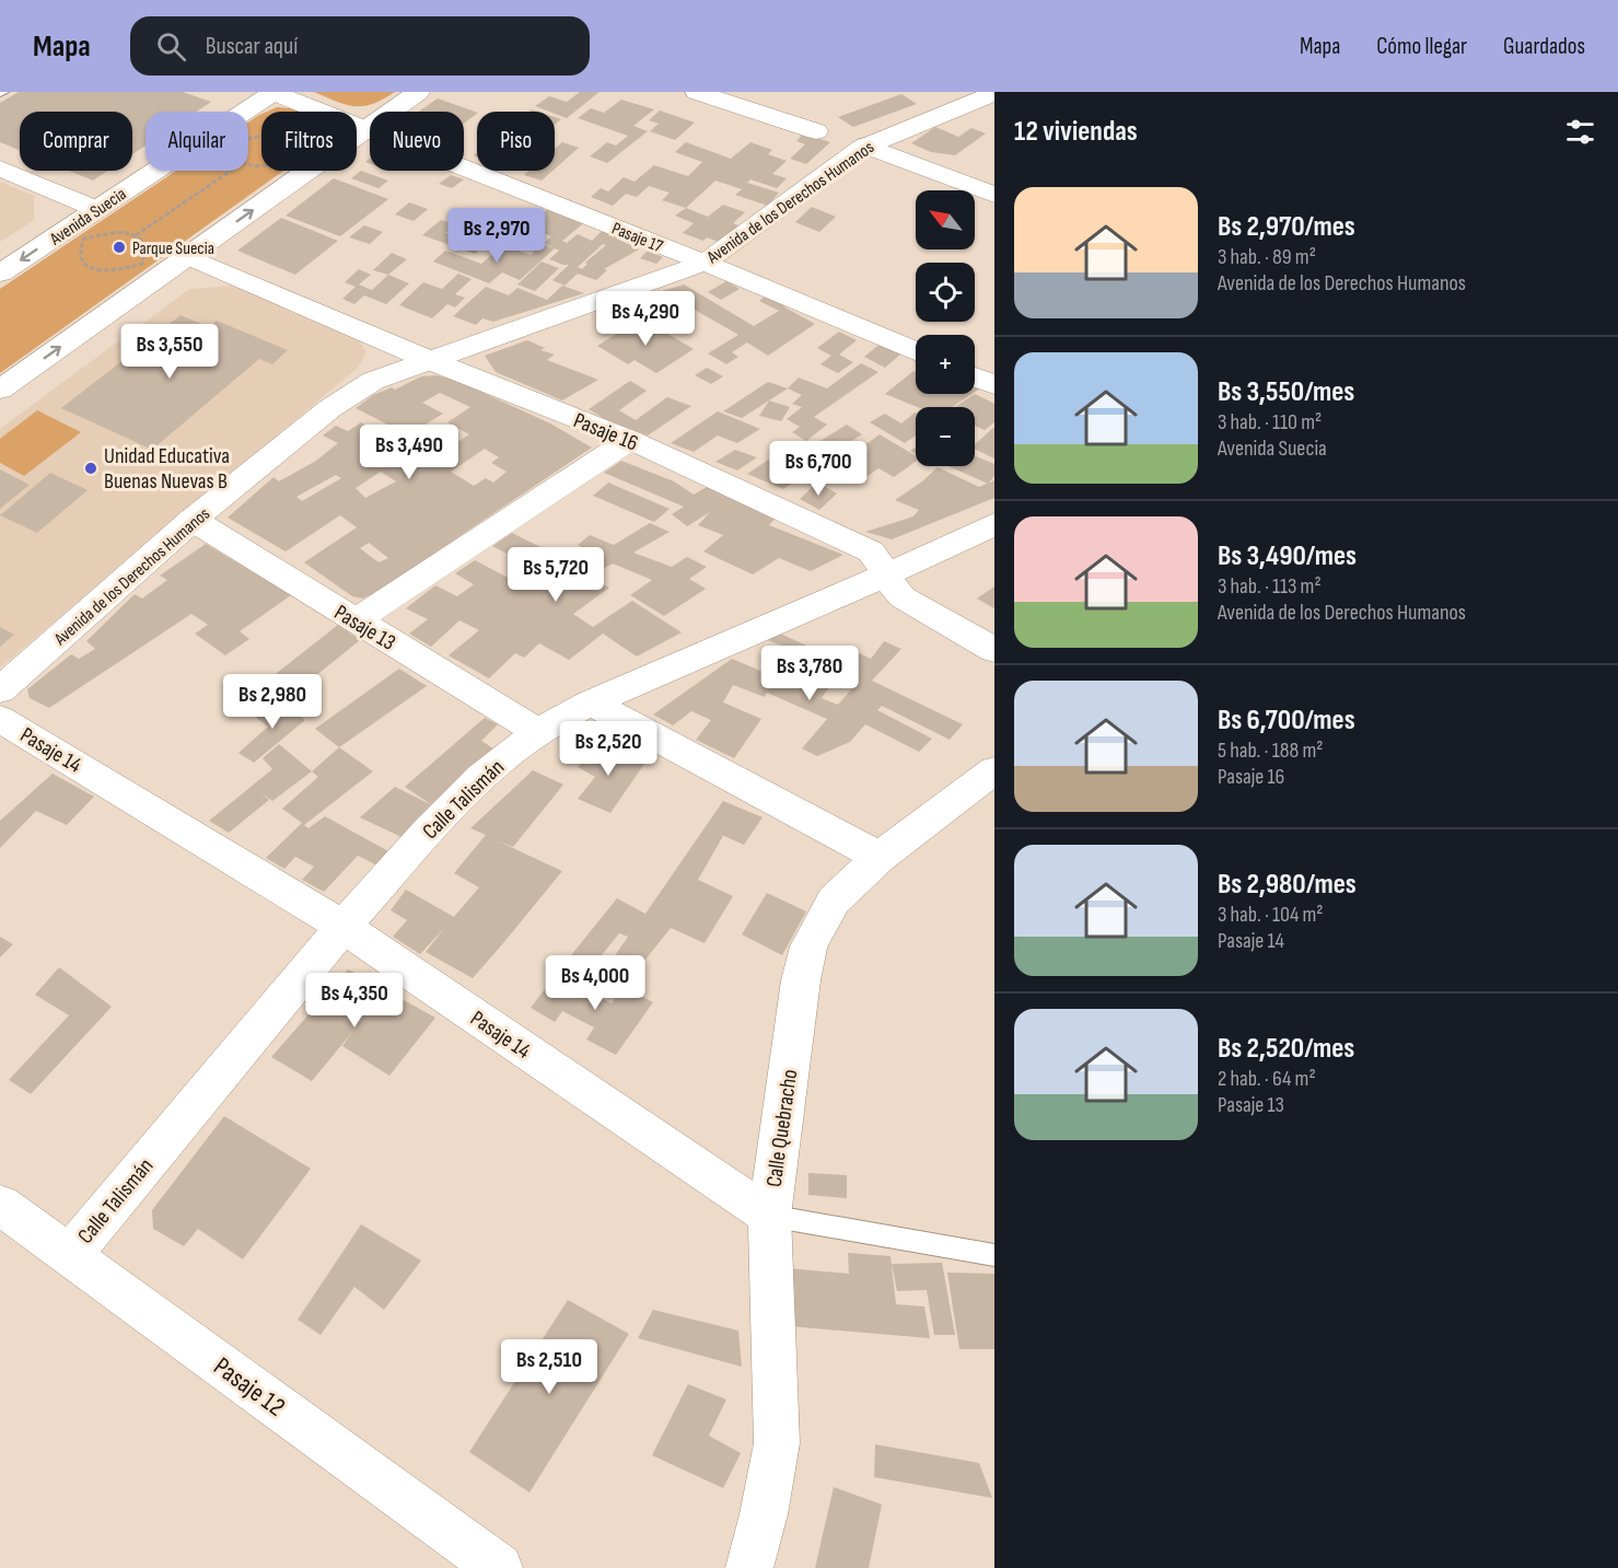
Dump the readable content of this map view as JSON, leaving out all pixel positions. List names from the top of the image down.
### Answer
{
  "streets": {
    "street": [
      "Avenida de los Derechos Humanos",
      "Avenida Suecia",
      "Pasaje 17",
      "Pasaje 16",
      "Pasaje 13",
      "Pasaje 14",
      "Calle Talismán",
      "Calle Quebracho",
      "Pasaje 12"
    ]
  },
  "crossings": [
    ["Avenida de los Derechos Humanos", "Pasaje 17"],
    ["Avenida de los Derechos Humanos", "Pasaje 16"],
    ["Avenida de los Derechos Humanos", "Pasaje 13"],
    ["Avenida Suecia", "Pasaje 17"],
    ["Pasaje 16", "Calle Talismán"],
    ["Pasaje 13", "Calle Talismán"],
    ["Pasaje 14", "Calle Talismán"],
    ["Pasaje 14", "Calle Quebracho"],
    ["Calle Talismán", "Pasaje 12"]
  ],
  "places": ["Parque Suecia", "Unidad Educativa Buenas Nuevas B"],
  "north": "top left",
  "page": {
    "header": "Mapa",
    "search": "Buscar aquí",
    "nav": ["Mapa", "Cómo llegar", "Guardados"],
    "heading": "12 viviendas",
    "chip": [
      "Comprar",
      "Alquilar",
      "Filtros",
      "Nuevo",
      "Piso"
    ],
    "list": [
      {
        "name": "Bs 2,970/mes",
        "note": "3 hab. · 89 m² · Avenida de los Derechos Humanos"
      },
      {
        "name": "Bs 3,550/mes",
        "note": "3 hab. · 110 m² · Avenida Suecia"
      },
      {
        "name": "Bs 3,490/mes",
        "note": "3 hab. · 113 m² · Avenida de los Derechos Humanos"
      },
      {
        "name": "Bs 6,700/mes",
        "note": "5 hab. · 188 m² · Pasaje 16"
      },
      {
        "name": "Bs 2,980/mes",
        "note": "3 hab. · 104 m² · Pasaje 14"
      },
      {
        "name": "Bs 2,520/mes",
        "note": "2 hab. · 64 m² · Pasaje 13"
      }
    ],
    "map_buttons": ["+", "−"],
    "price": [
      "Bs 2,970",
      "Bs 4,290",
      "Bs 3,550",
      "Bs 3,490",
      "Bs 6,700",
      "Bs 5,720",
      "Bs 3,780",
      "Bs 2,980",
      "Bs 2,520",
      "Bs 4,000",
      "Bs 4,350",
      "Bs 2,510"
    ]
  }
}
